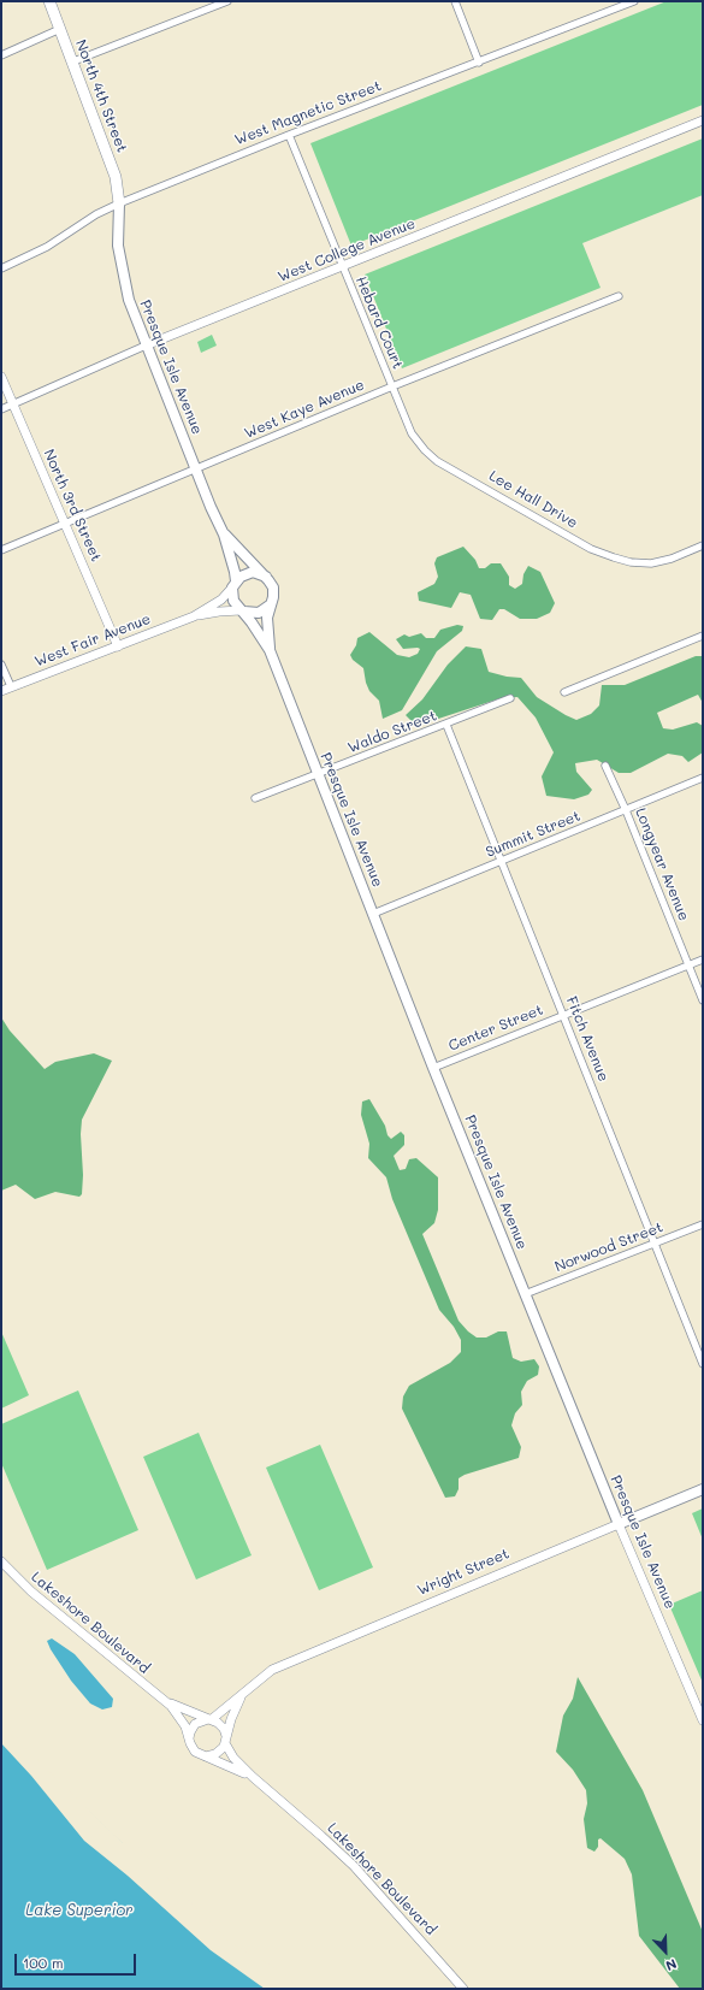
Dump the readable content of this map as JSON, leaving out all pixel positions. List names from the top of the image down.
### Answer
{
  "streets": {
    "main road": [
      "North 4th Street",
      "Presque Isle Avenue",
      "West Fair Avenue",
      "Wright Street"
    ],
    "street": [
      "West Magnetic Street",
      "West College Avenue",
      "Hebard Court",
      "West Kaye Avenue",
      "Lee Hall Drive",
      "North 3rd Street",
      "Waldo Street",
      "Summit Street",
      "Longyear Avenue",
      "Center Street",
      "Fitch Avenue",
      "Norwood Street",
      "Lakeshore Boulevard"
    ]
  },
  "crossings": [
    ["North 4th Street", "West Magnetic Street"],
    ["North 4th Street", "Presque Isle Avenue"],
    ["West Magnetic Street", "Hebard Court"],
    ["West Magnetic Street", "Presque Isle Avenue"],
    ["West College Avenue", "Hebard Court"],
    ["West College Avenue", "Presque Isle Avenue"],
    ["West College Avenue", "North 3rd Street"],
    ["Hebard Court", "West Kaye Avenue"],
    ["Hebard Court", "Lee Hall Drive"],
    ["Presque Isle Avenue", "West Kaye Avenue"],
    ["Presque Isle Avenue", "West Fair Avenue"],
    ["Presque Isle Avenue", "Waldo Street"],
    ["Presque Isle Avenue", "Summit Street"],
    ["Presque Isle Avenue", "Center Street"],
    ["Presque Isle Avenue", "Norwood Street"],
    ["Presque Isle Avenue", "Wright Street"],
    ["West Kaye Avenue", "Lee Hall Drive"],
    ["West Kaye Avenue", "North 3rd Street"],
    ["North 3rd Street", "West Fair Avenue"],
    ["Waldo Street", "Fitch Avenue"],
    ["Summit Street", "Longyear Avenue"],
    ["Summit Street", "Fitch Avenue"],
    ["Longyear Avenue", "Center Street"],
    ["Center Street", "Fitch Avenue"],
    ["Fitch Avenue", "Norwood Street"],
    ["Wright Street", "Lakeshore Boulevard"]
  ],
  "water": ["Lake Superior"],
  "scale_bar": "100 m",
  "north": "bottom right"
}
